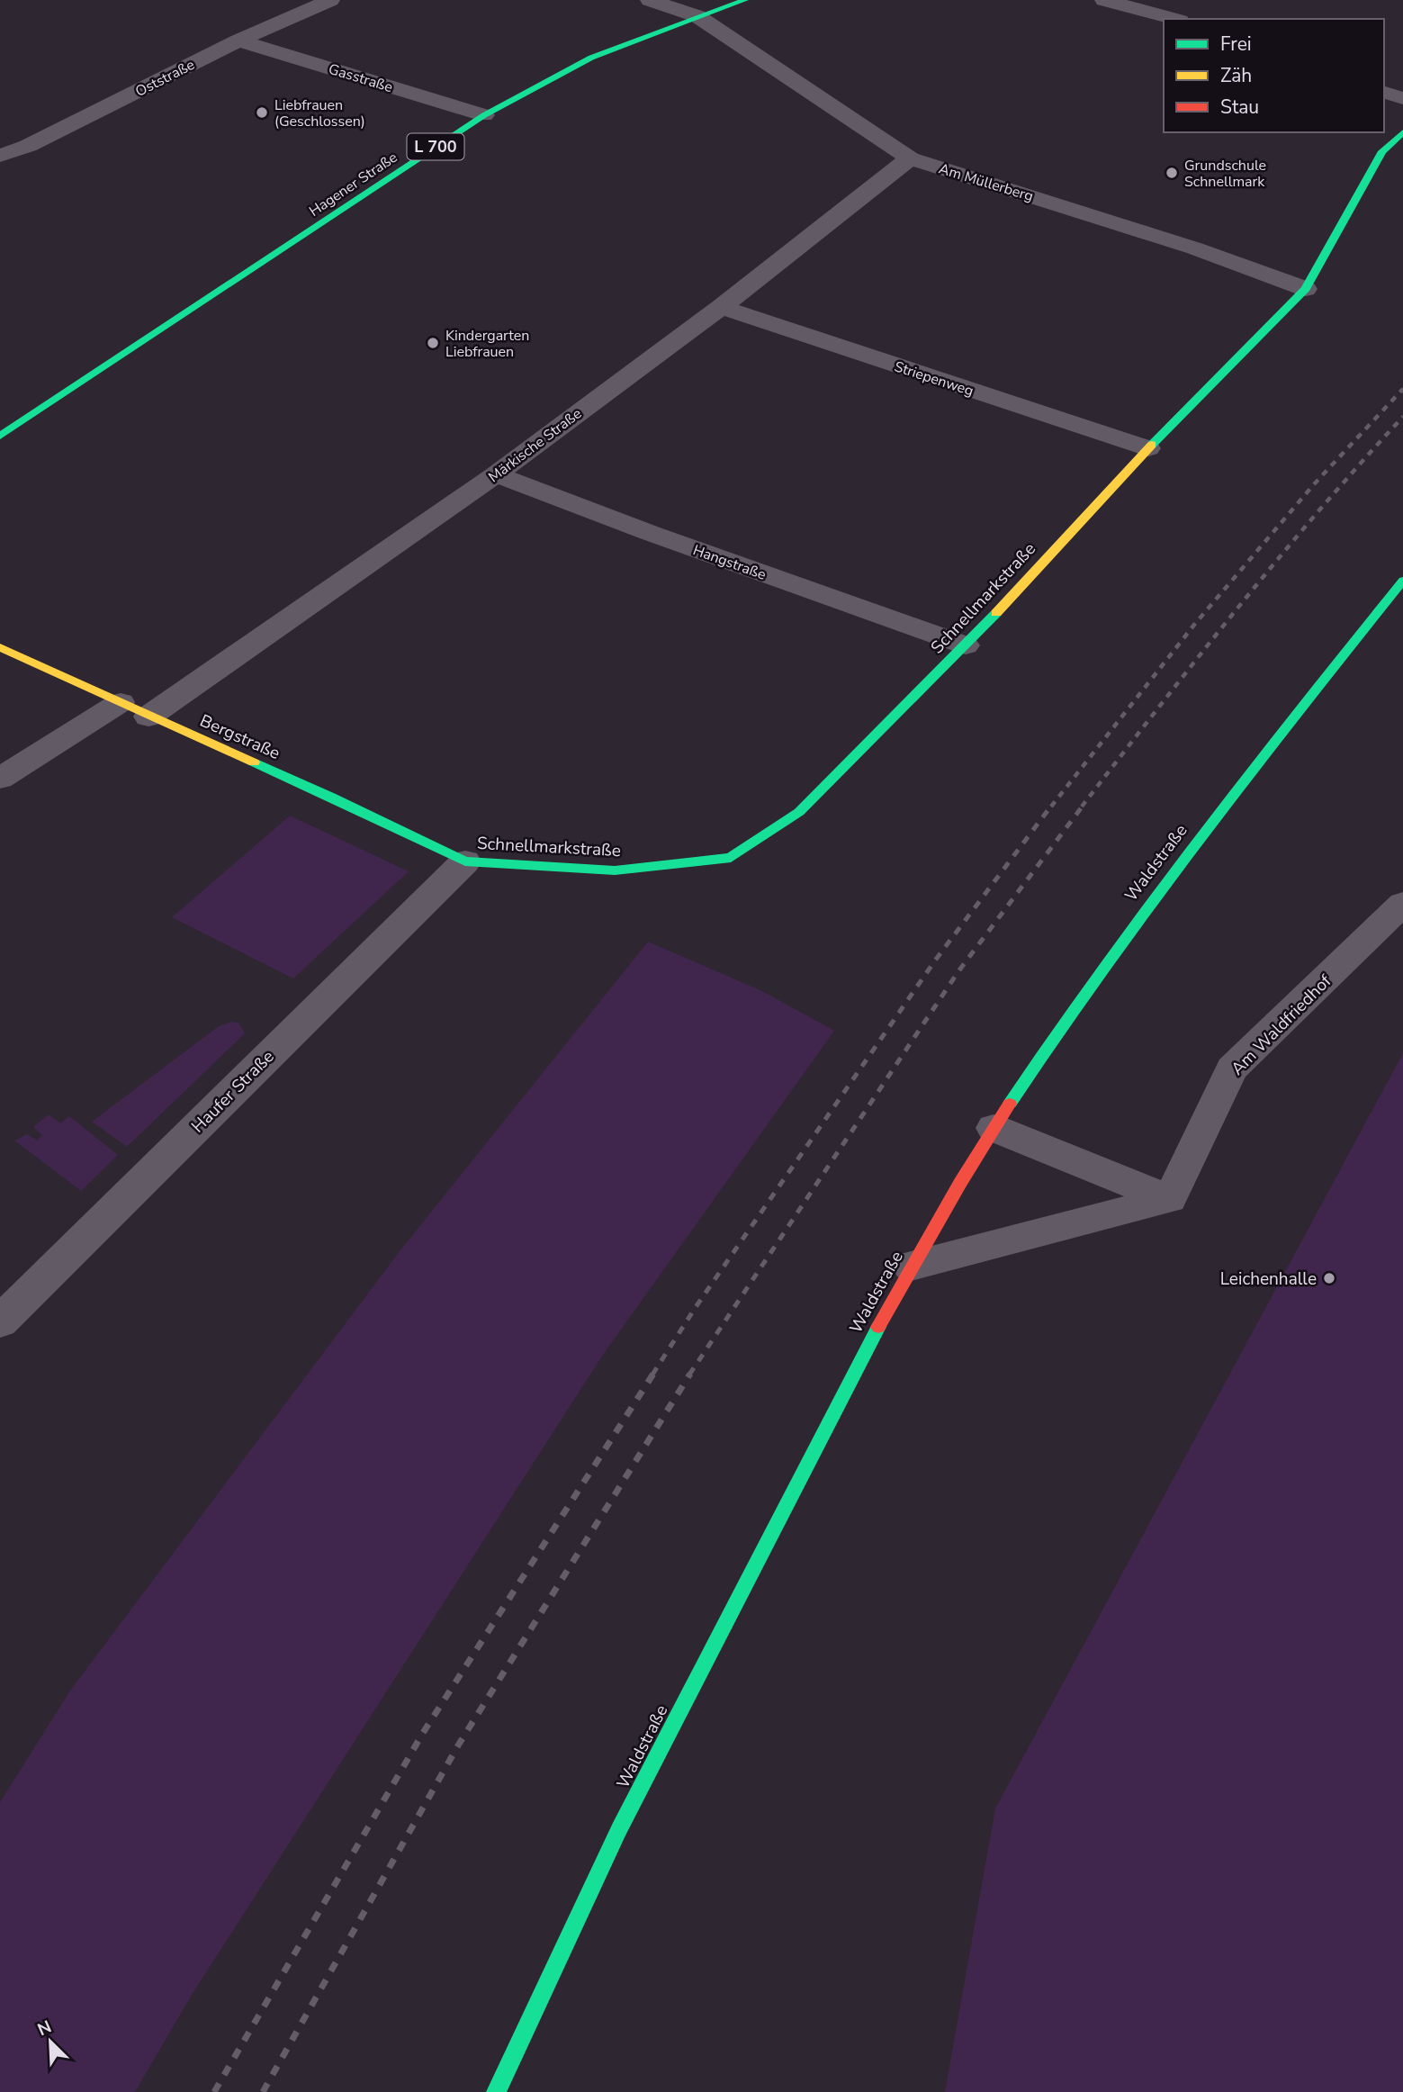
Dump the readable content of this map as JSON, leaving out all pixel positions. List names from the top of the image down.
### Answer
{
  "streets": {
    "street": [
      "Oststraße",
      "Gasstraße",
      "L 700",
      "Am Müllerberg",
      "Hagener Straße",
      "Striepenweg",
      "Märkische Straße",
      "Hangstraße",
      "Schnellmarkstraße",
      "Bergstraße",
      "Waldstraße",
      "Am Waldfriedhof",
      "Haufer Straße"
    ]
  },
  "crossings": [
    ["Oststraße", "Gasstraße"],
    ["Gasstraße", "Hagener Straße"],
    ["Am Müllerberg", "Hagener Straße"],
    ["Am Müllerberg", "Märkische Straße"],
    ["Am Müllerberg", "Schnellmarkstraße"],
    ["Striepenweg", "Märkische Straße"],
    ["Striepenweg", "Schnellmarkstraße"],
    ["Märkische Straße", "Hangstraße"],
    ["Märkische Straße", "Bergstraße"],
    ["Hangstraße", "Schnellmarkstraße"],
    ["Schnellmarkstraße", "Bergstraße"],
    ["Schnellmarkstraße", "Haufer Straße"],
    ["Bergstraße", "Haufer Straße"]
  ],
  "places": [
    "Liebfrauen (Geschlossen)",
    "Grundschule Schnellmark",
    "Kindergarten Liebfrauen",
    "Leichenhalle"
  ],
  "legend": ["Frei", "Zäh", "Stau"],
  "north": "top left"
}
